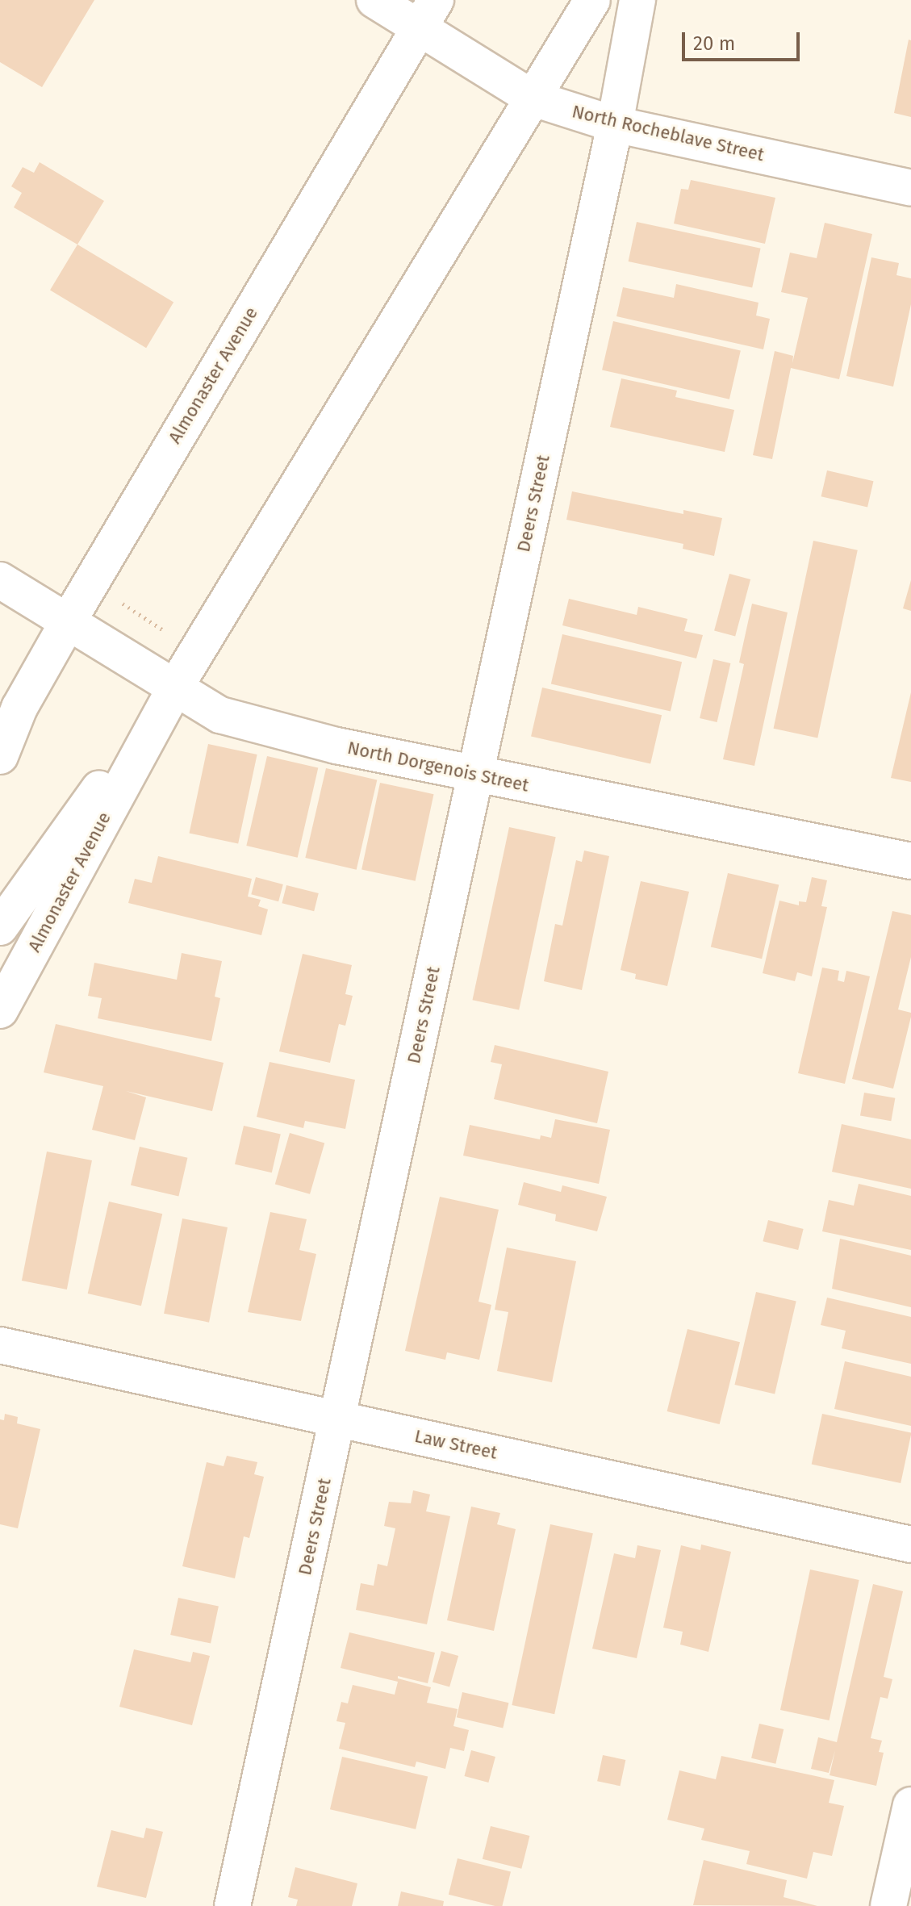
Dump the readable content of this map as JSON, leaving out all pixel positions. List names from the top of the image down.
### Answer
{
  "streets": {
    "street": [
      "North Rocheblave Street",
      "Almonaster Avenue",
      "Deers Street",
      "North Dorgenois Street",
      "Law Street"
    ]
  },
  "crossings": [
    ["North Rocheblave Street", "Almonaster Avenue"],
    ["North Rocheblave Street", "Deers Street"],
    ["Almonaster Avenue", "North Dorgenois Street"],
    ["Deers Street", "North Dorgenois Street"],
    ["Deers Street", "Law Street"]
  ],
  "scale_bar": "20 m"
}
